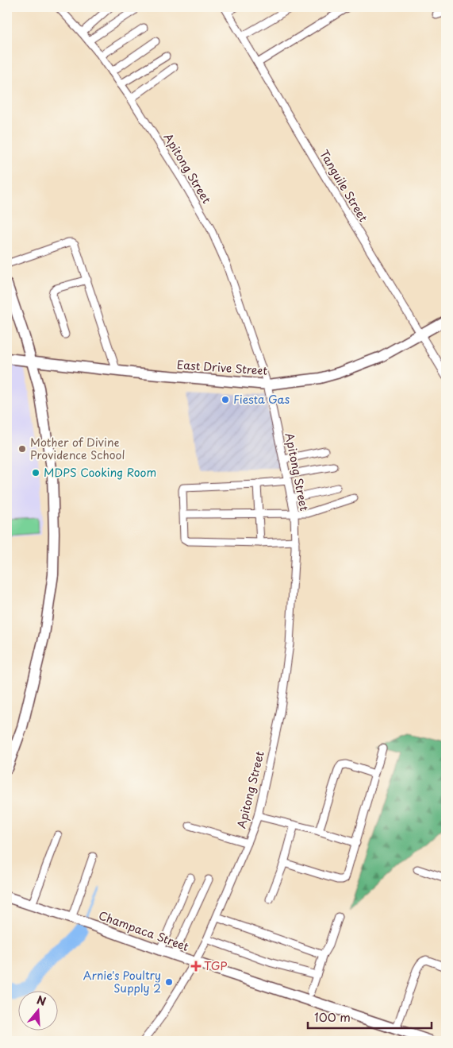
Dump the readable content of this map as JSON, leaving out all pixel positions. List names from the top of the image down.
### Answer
{
  "streets": {
    "street": [
      "Apitong Street",
      "Tanguile Street",
      "East Drive Street",
      "Champaca Street"
    ]
  },
  "crossings": [
    ["Apitong Street", "East Drive Street"],
    ["Apitong Street", "Champaca Street"],
    ["Tanguile Street", "East Drive Street"]
  ],
  "places": {
    "other": [
      "Fiesta Gas",
      "Mother of Divine Providence School",
      "MDPS Cooking Room",
      "Arnie's Poultry Supply 2"
    ],
    "health": ["TGP"]
  },
  "scale_bar": "100 m",
  "north": "top"
}
